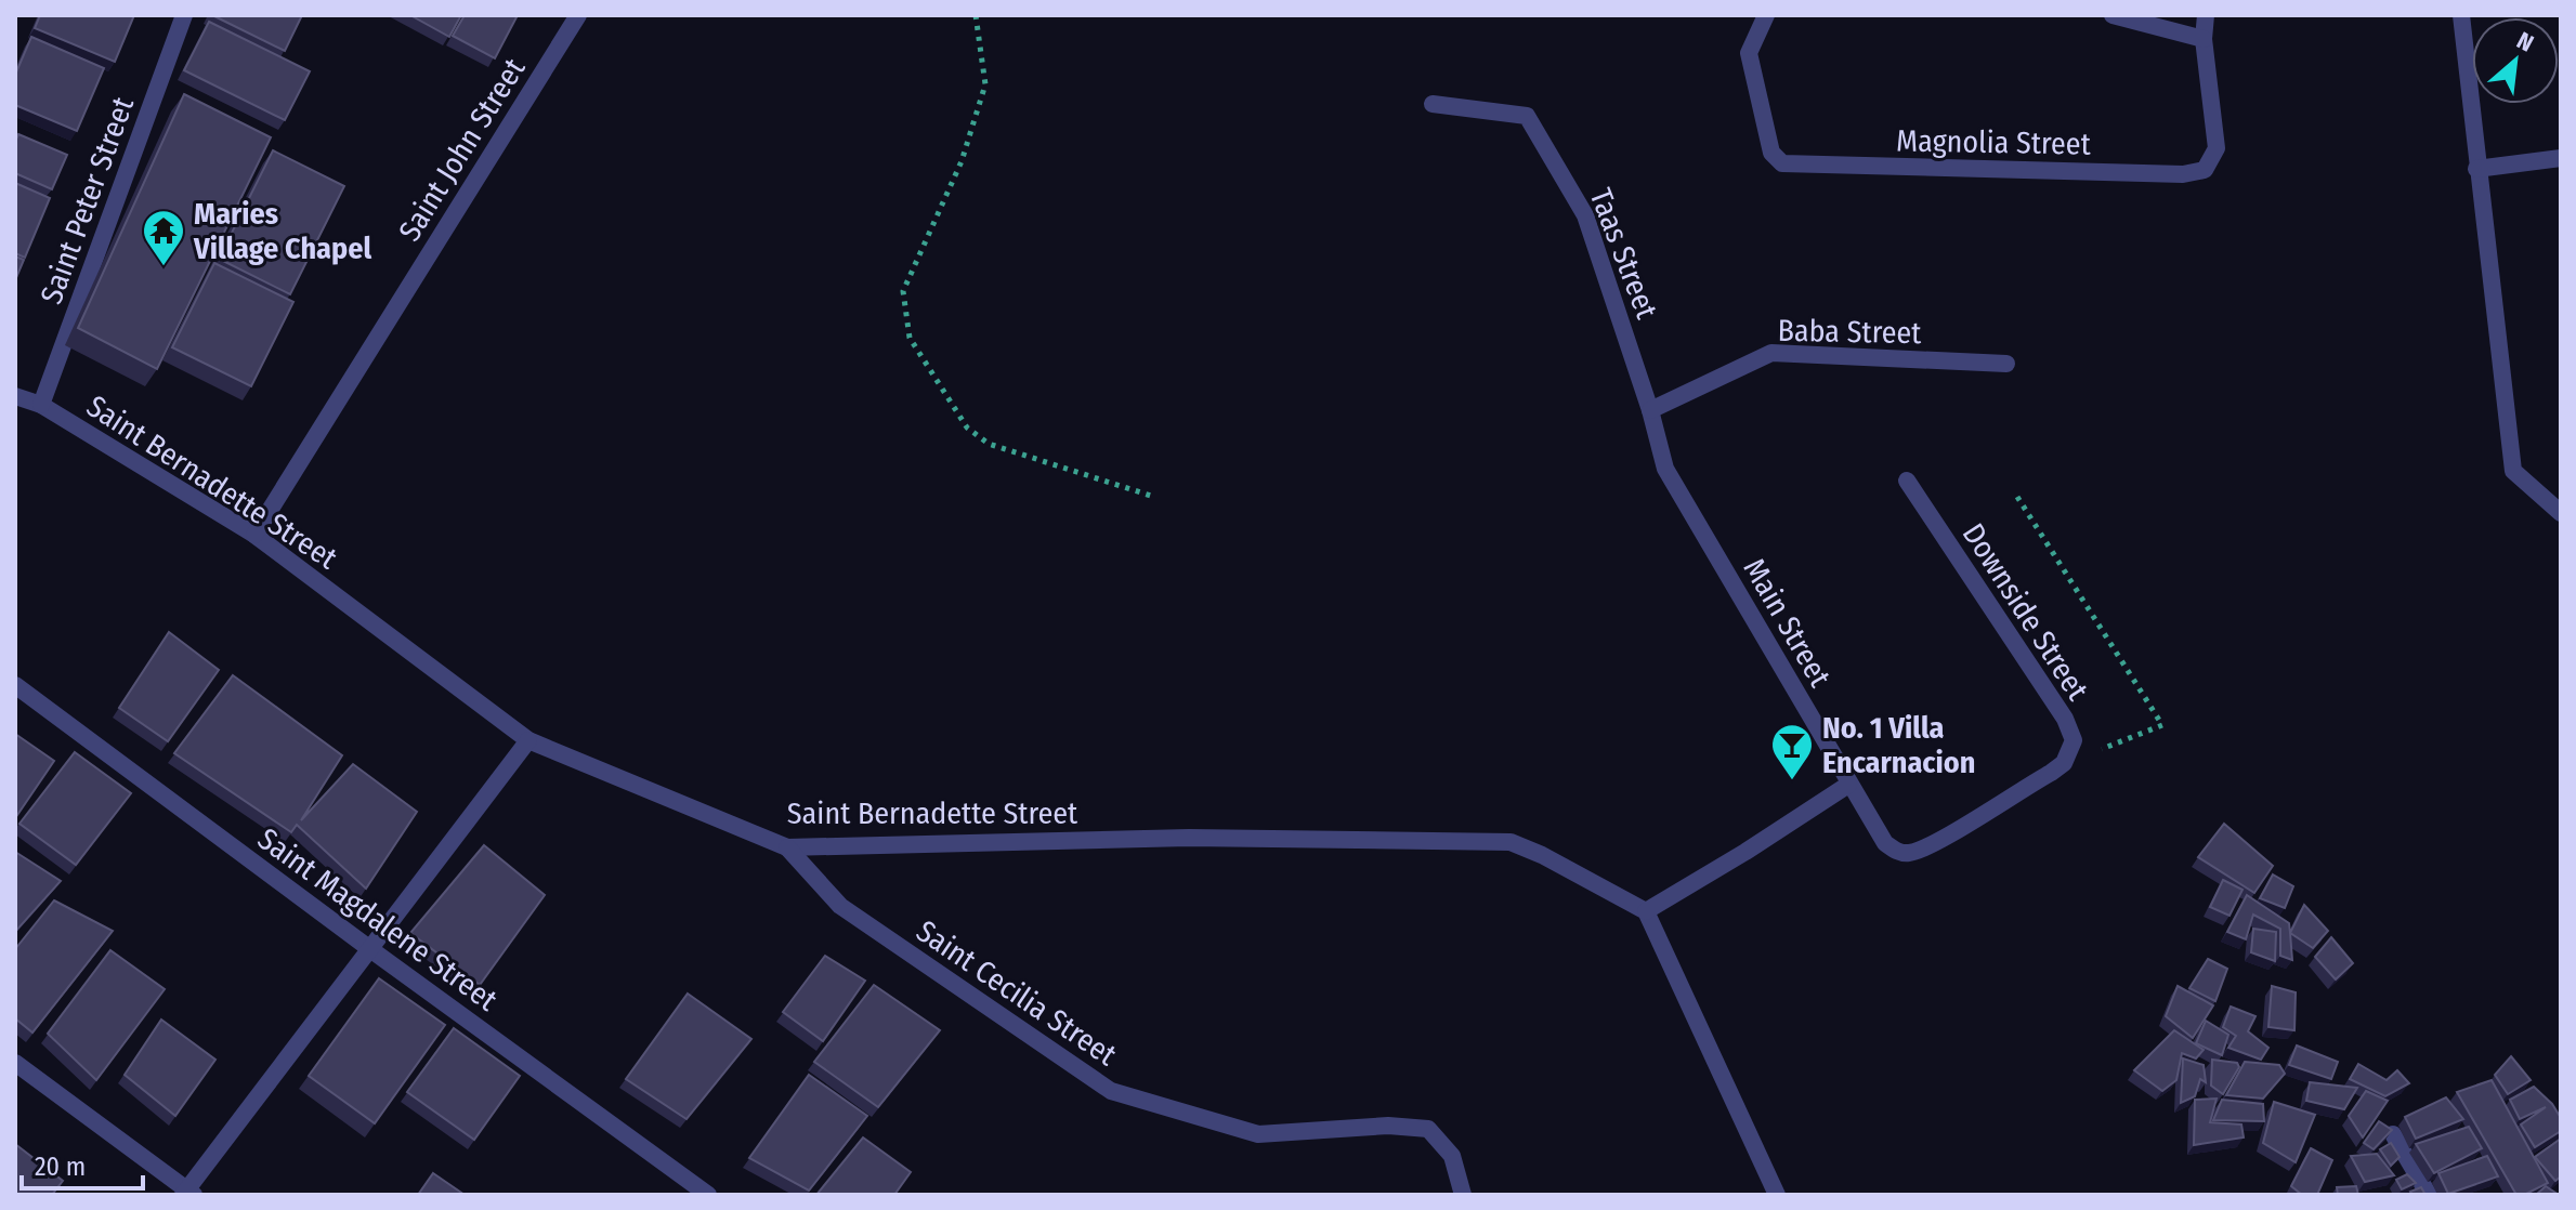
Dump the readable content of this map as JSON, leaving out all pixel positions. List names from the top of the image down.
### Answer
{
  "streets": {
    "street": [
      "Magnolia Street",
      "Saint John Street",
      "Saint Peter Street",
      "Taas Street",
      "Baba Street",
      "Saint Bernadette Street",
      "Downside Street",
      "Main Street",
      "Saint Magdalene Street",
      "Saint Cecilia Street"
    ]
  },
  "crossings": [
    ["Saint John Street", "Saint Bernadette Street"],
    ["Saint Peter Street", "Saint Bernadette Street"],
    ["Taas Street", "Baba Street"],
    ["Taas Street", "Main Street"],
    ["Baba Street", "Main Street"],
    ["Saint Bernadette Street", "Saint Cecilia Street"]
  ],
  "places": {
    "temple": ["Maries Village Chapel"],
    "bar": ["No. 1 Villa Encarnacion"]
  },
  "scale_bar": "20 m",
  "north": "top right"
}
